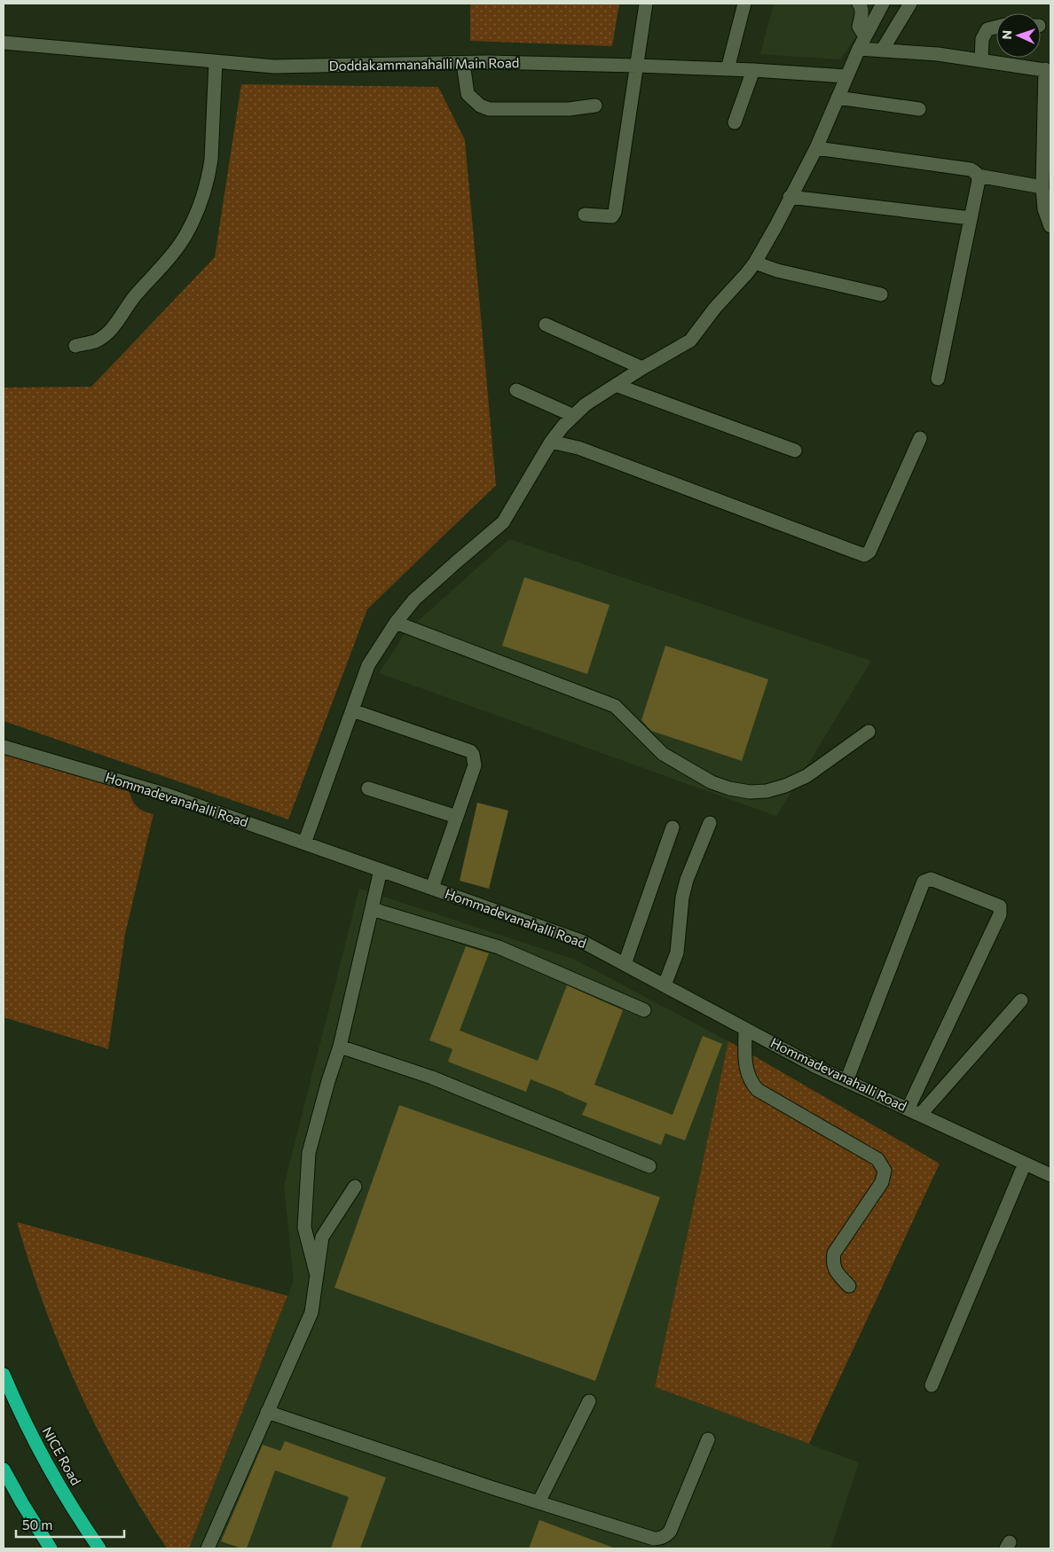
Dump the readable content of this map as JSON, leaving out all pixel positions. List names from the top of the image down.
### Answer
{
  "streets": {
    "highway": ["NICE Road"],
    "street": ["Doddakammanahalli Main Road", "Hommadevanahalli Road"]
  },
  "scale_bar": "50 m",
  "north": "left"
}
